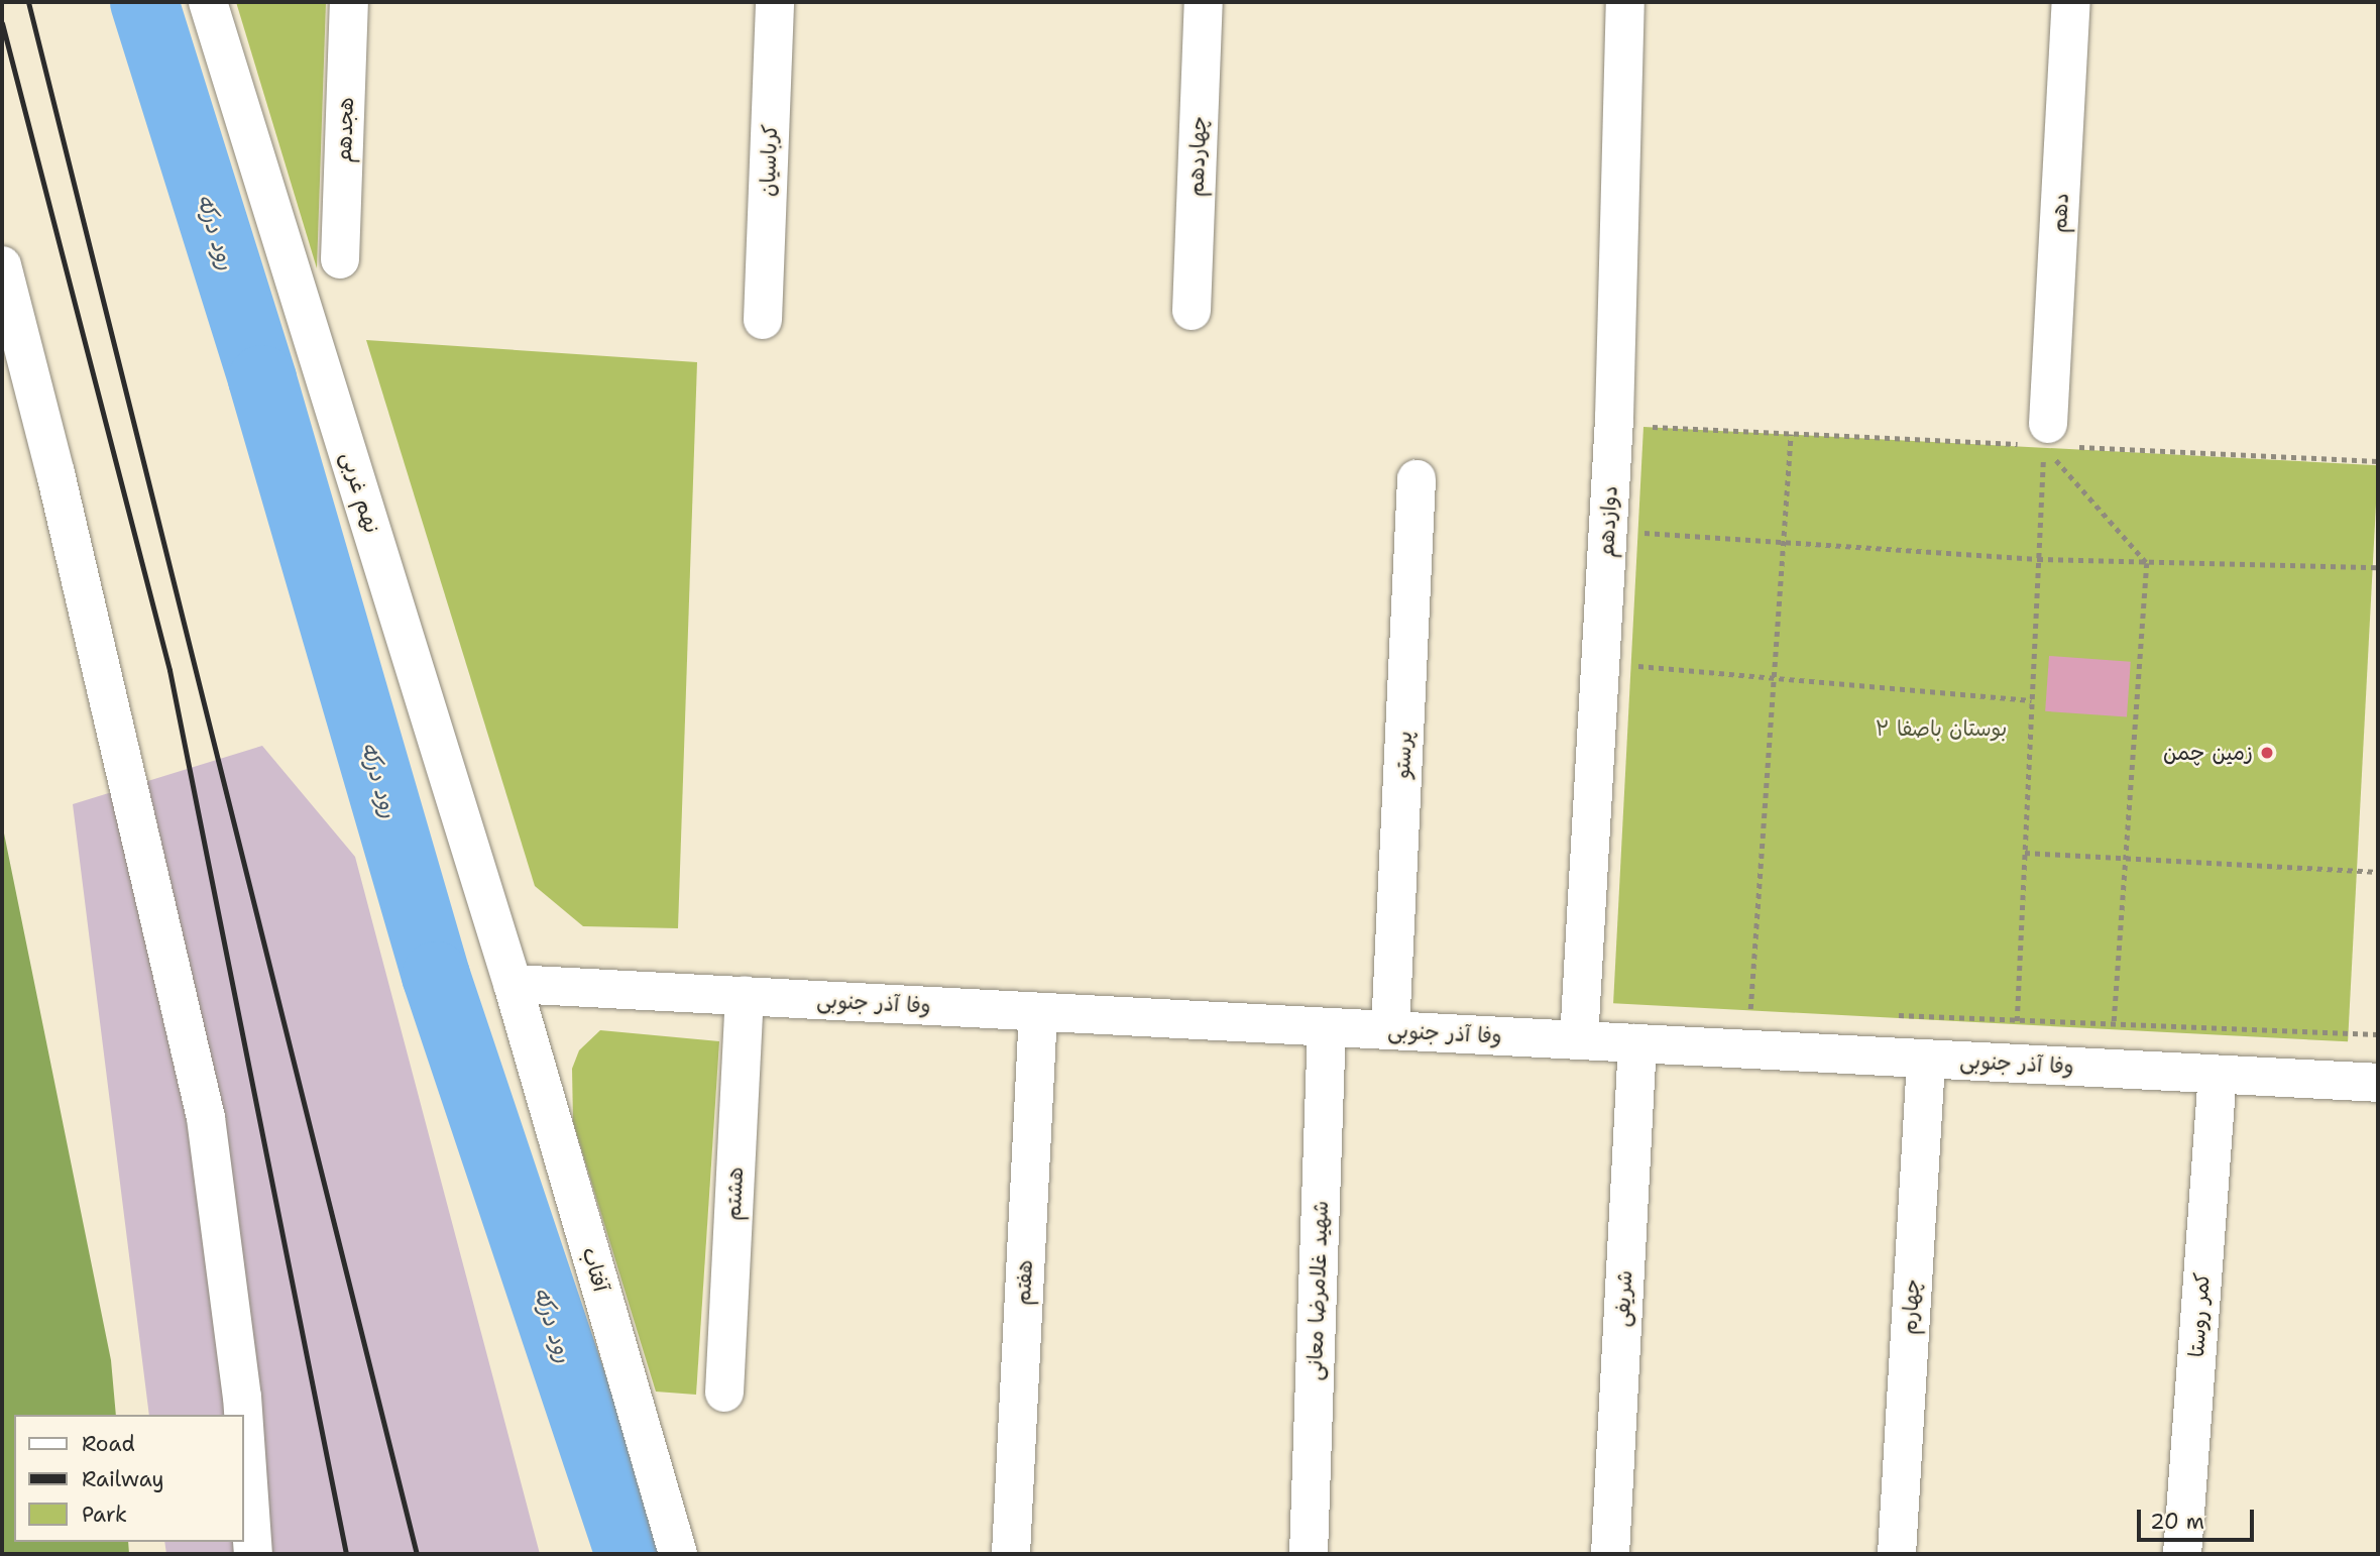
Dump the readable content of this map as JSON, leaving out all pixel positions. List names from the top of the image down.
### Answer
{
  "streets": {
    "street": [
      "هجدهم",
      "چهاردهم",
      "کرباسیان",
      "دهم",
      "نهم غربی",
      "دوازدهم",
      "پرستو",
      "وفا آذر جنوبی",
      "هشتم",
      "آفتاب",
      "هفتم",
      "شهید غلامرضا معانی",
      "شریفی",
      "چهارم",
      "کمر روستا"
    ]
  },
  "crossings": [
    ["نهم غربی", "وفا آذر جنوبی"],
    ["نهم غربی", "آفتاب"],
    ["دوازدهم", "وفا آذر جنوبی"],
    ["پرستو", "وفا آذر جنوبی"],
    ["وفا آذر جنوبی", "هشتم"],
    ["وفا آذر جنوبی", "آفتاب"],
    ["وفا آذر جنوبی", "هفتم"],
    ["وفا آذر جنوبی", "شهید غلامرضا معانی"],
    ["وفا آذر جنوبی", "شریفی"],
    ["وفا آذر جنوبی", "چهارم"],
    ["وفا آذر جنوبی", "کمر روستا"]
  ],
  "water": ["رود درکه"],
  "parks": ["بوستان باصفا ۲"],
  "places": ["زمین چمن"],
  "legend": ["Road", "Railway", "Park"],
  "scale_bar": "20 m"
}
